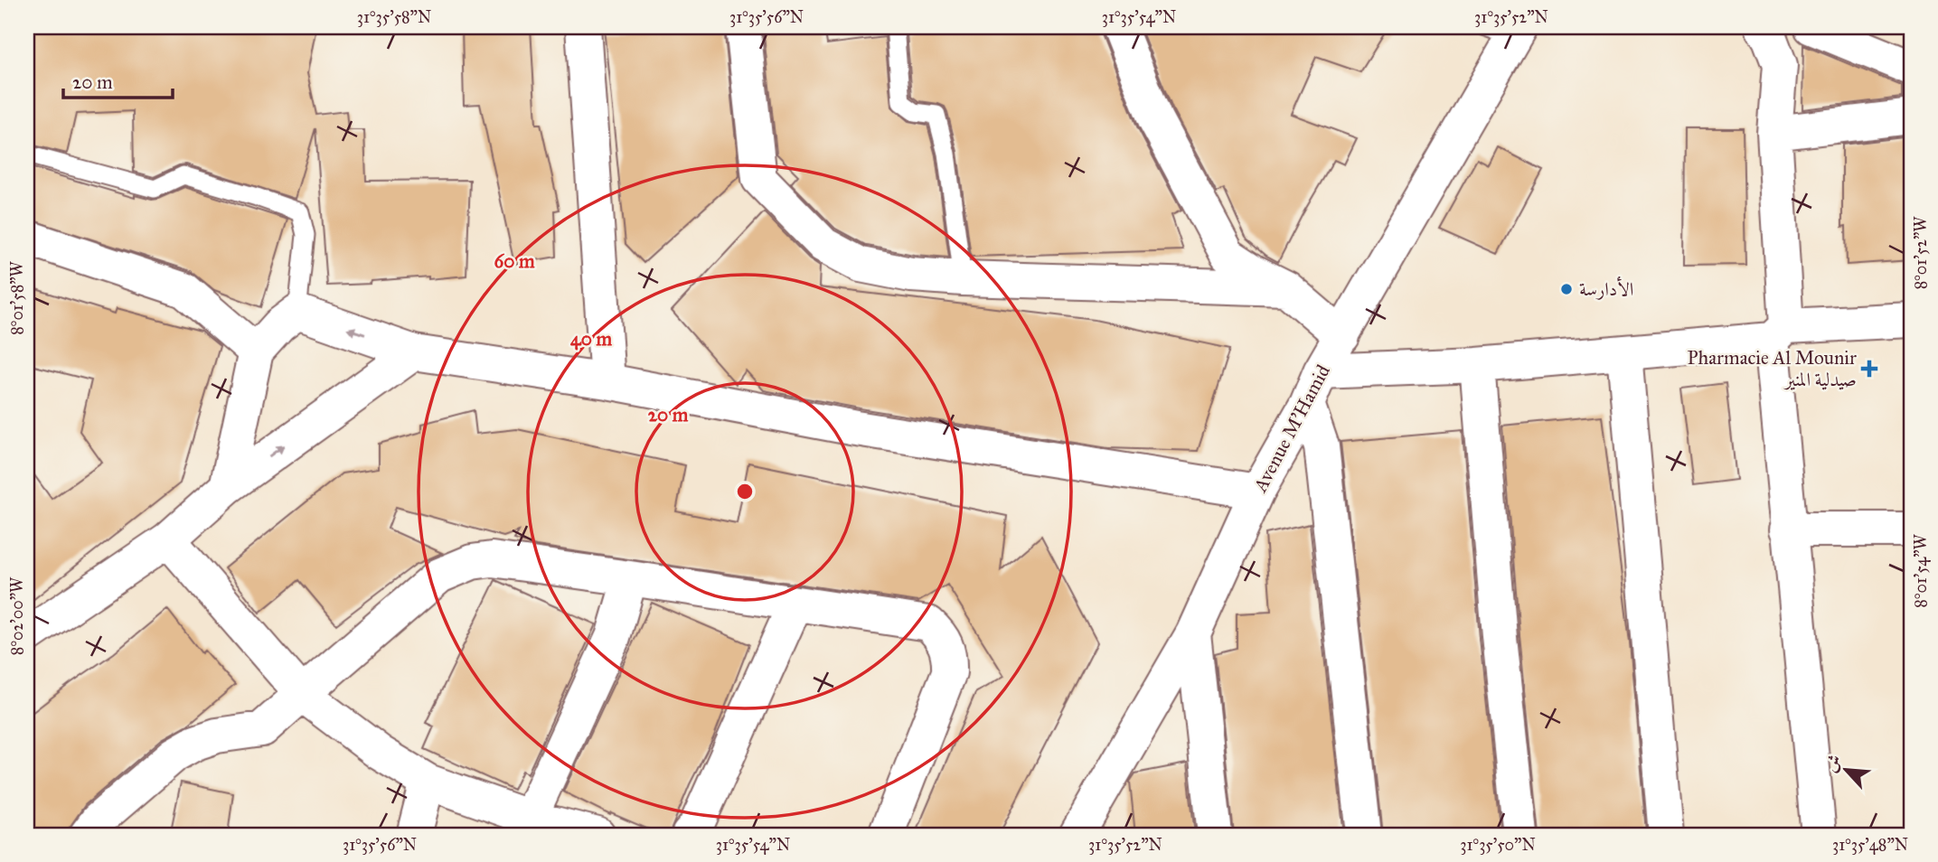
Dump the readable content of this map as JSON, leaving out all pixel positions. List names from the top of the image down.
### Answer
{
  "streets": {
    "street": ["Avenue M'Hamid"]
  },
  "places": {
    "other": ["الأدارسة"],
    "health": ["Pharmacie Al Mounir صيدلية المنير"]
  },
  "scale_bar": "20 m",
  "north": "top left",
  "coordinates": [
    "31°35'58\"N",
    "31°35'56\"N",
    "31°35'54\"N",
    "31°35'52\"N",
    "8°01'52\"W",
    "8°01'58\"W",
    "8°01'54\"W",
    "8°02'00\"W",
    "31°35'50\"N",
    "31°35'48\"N"
  ],
  "rings": ["60 m", "40 m", "20 m"]
}
